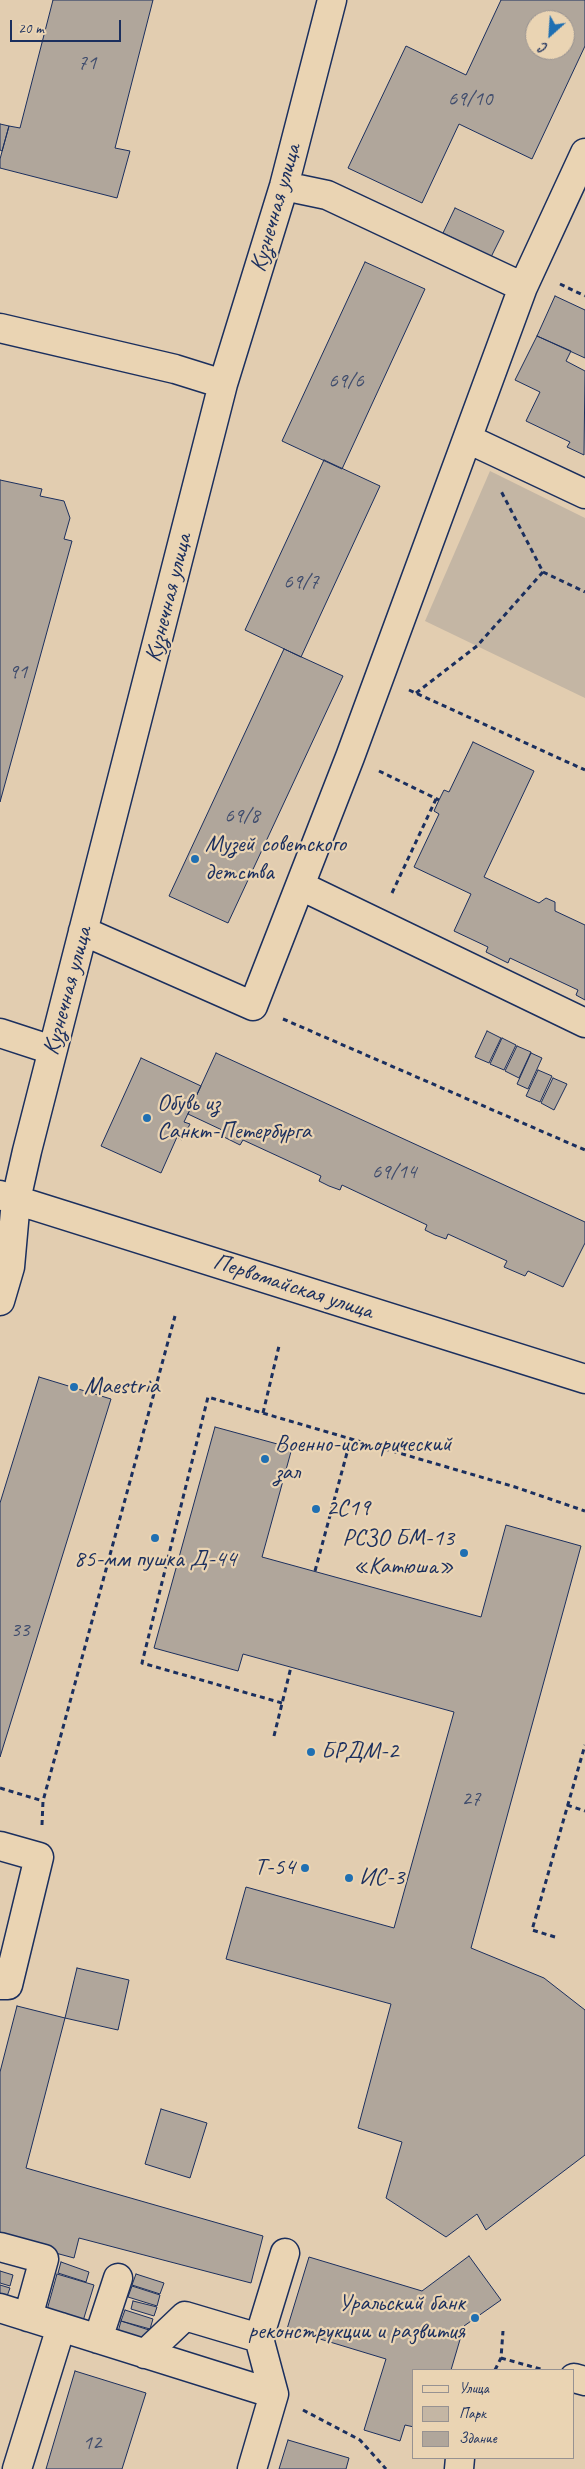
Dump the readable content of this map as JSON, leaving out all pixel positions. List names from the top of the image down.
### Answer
{
  "streets": {
    "street": ["Кузнечная улица", "Первомайская улица"]
  },
  "crossings": [
    ["Кузнечная улица", "Первомайская улица"]
  ],
  "places": [
    "Музей советского детства",
    "Обувь из Санкт-Петербурга",
    "Maestria",
    "Военно-исторический зал",
    "2С19",
    "85-мм пушка Д-44",
    "РСЗО БМ-13 «Катюша»",
    "БРДМ-2",
    "Т-54",
    "ИС-3",
    "Уральский банк реконструкции и развития"
  ],
  "house_numbers": [
    "71",
    "69/10",
    "69/6",
    "69/7",
    "91",
    "69/8",
    "69/14",
    "33",
    "27",
    "12"
  ],
  "legend": ["Улица", "Парк", "Здание"],
  "scale_bar": "20 m",
  "north": "bottom left"
}
